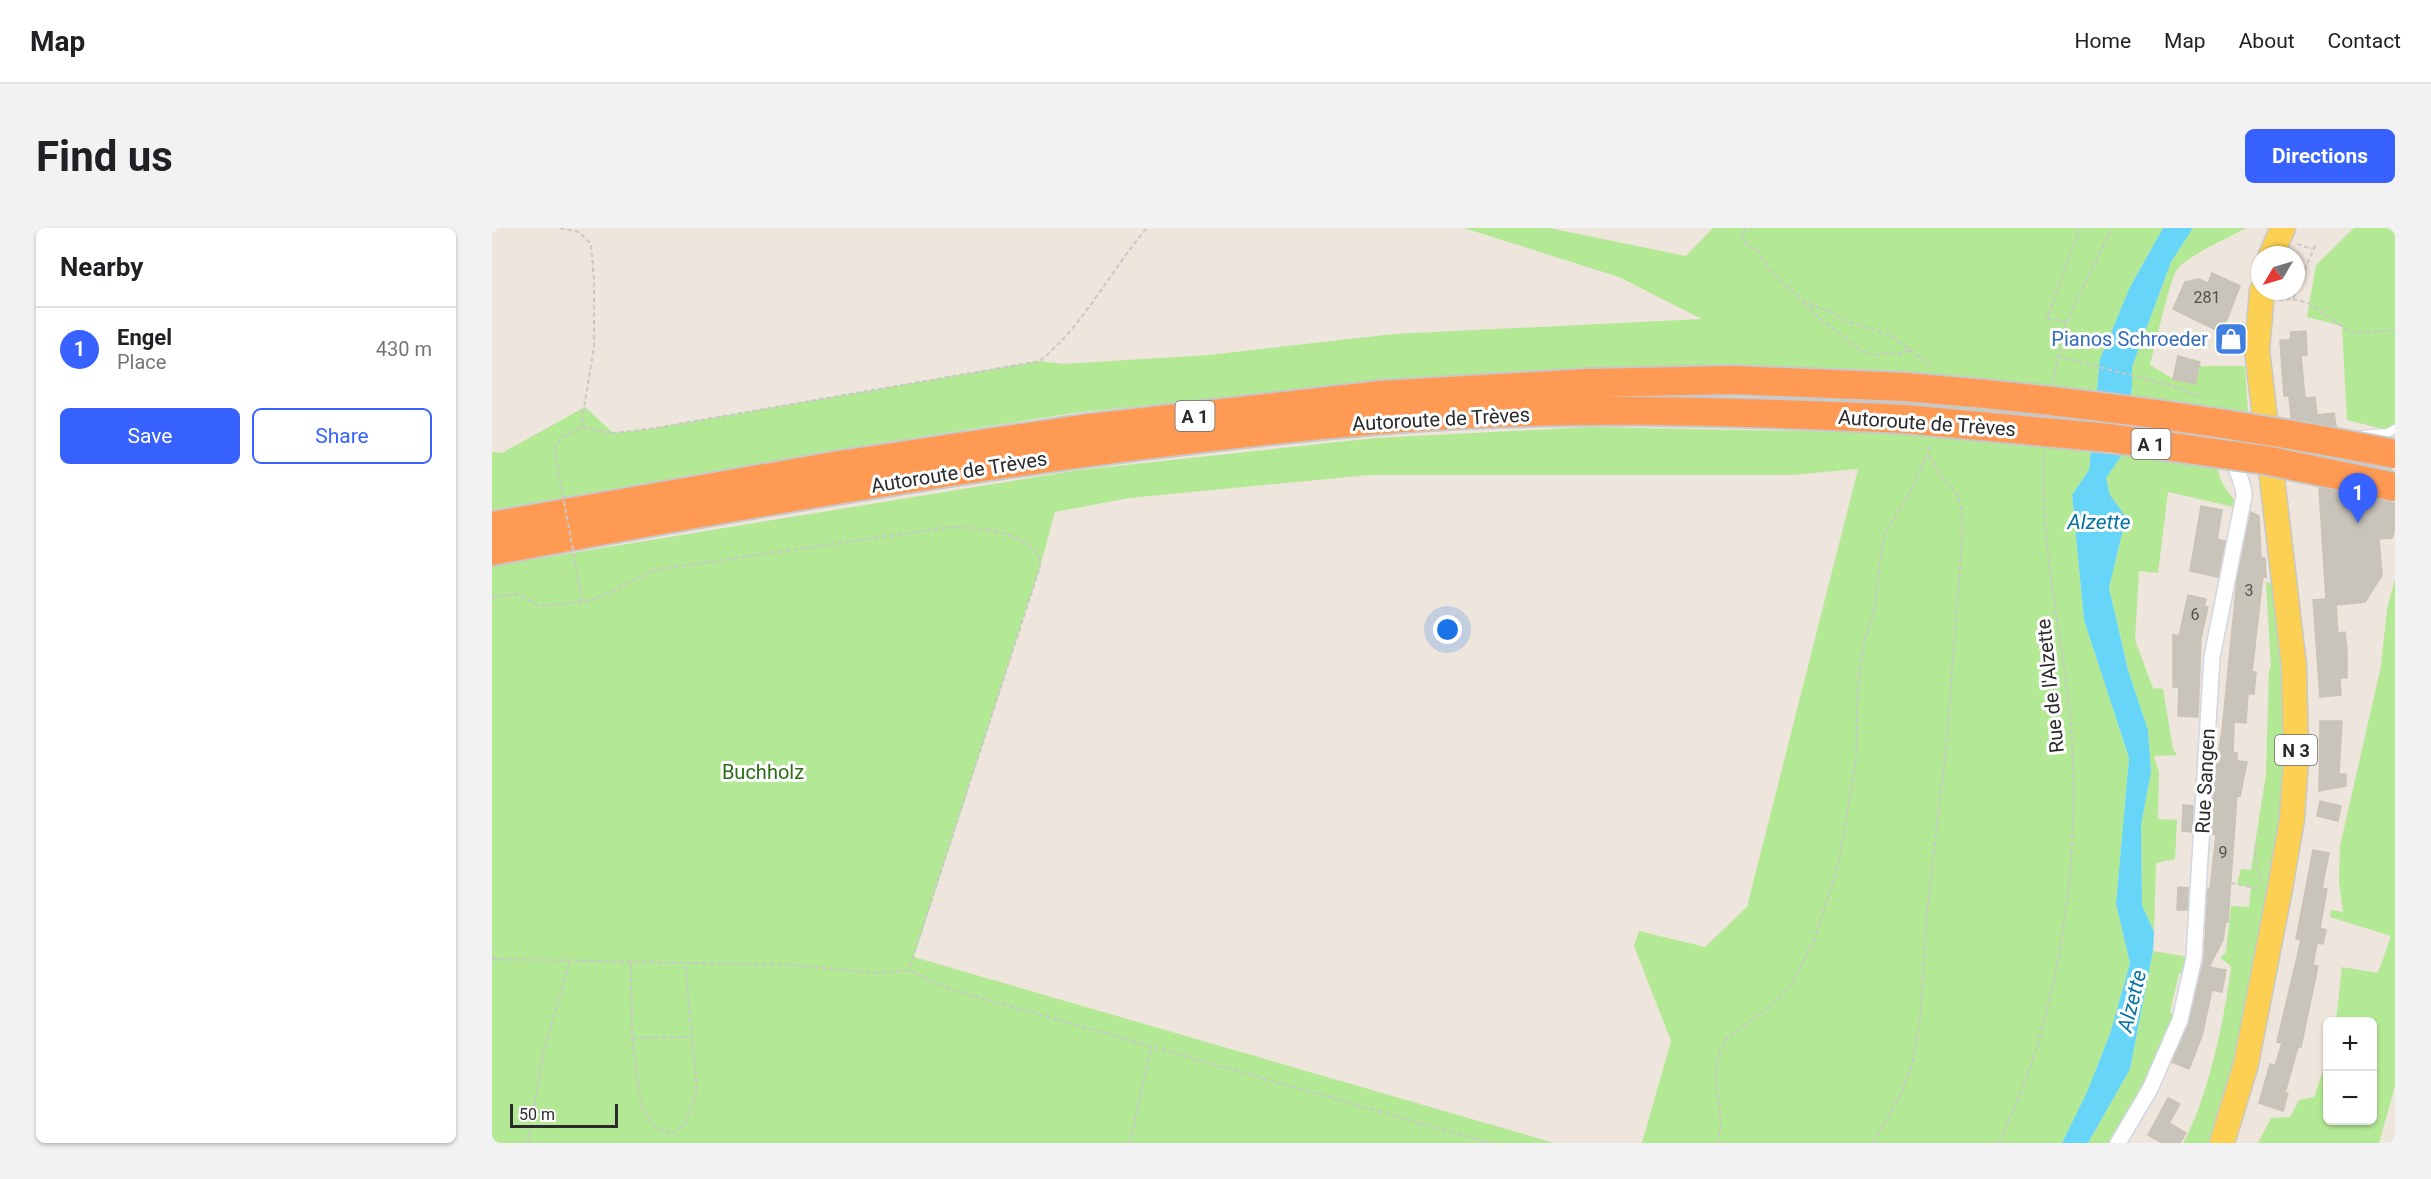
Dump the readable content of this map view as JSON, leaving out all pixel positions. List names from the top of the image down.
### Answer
{
  "streets": {
    "highway": ["A 1", "Autoroute de Trèves"],
    "main road": ["N 3"],
    "street": ["Rue Sangen"],
    "path": ["Rue de l'Alzette"]
  },
  "crossings": [
    ["N 3", "Rue Sangen"]
  ],
  "water": ["Alzette"],
  "parks": ["Buchholz"],
  "places": {
    "shop": ["Pianos Schroeder"]
  },
  "house_numbers": [
    "281",
    "3",
    "6",
    "9"
  ],
  "scale_bar": "50 m",
  "north": "bottom left",
  "page": {
    "header": "Map",
    "nav": [
      "Home",
      "Map",
      "About",
      "Contact"
    ],
    "buttons": [
      "Directions",
      ["Save", "Share"]
    ],
    "title": "Find us",
    "heading": "Nearby",
    "list": [
      {
        "mark": "1",
        "name": "Engel",
        "note": "Place",
        "value": "430 m"
      }
    ],
    "pins": "1",
    "map_buttons": ["+", "−"],
    "scale": "50 m"
  }
}
